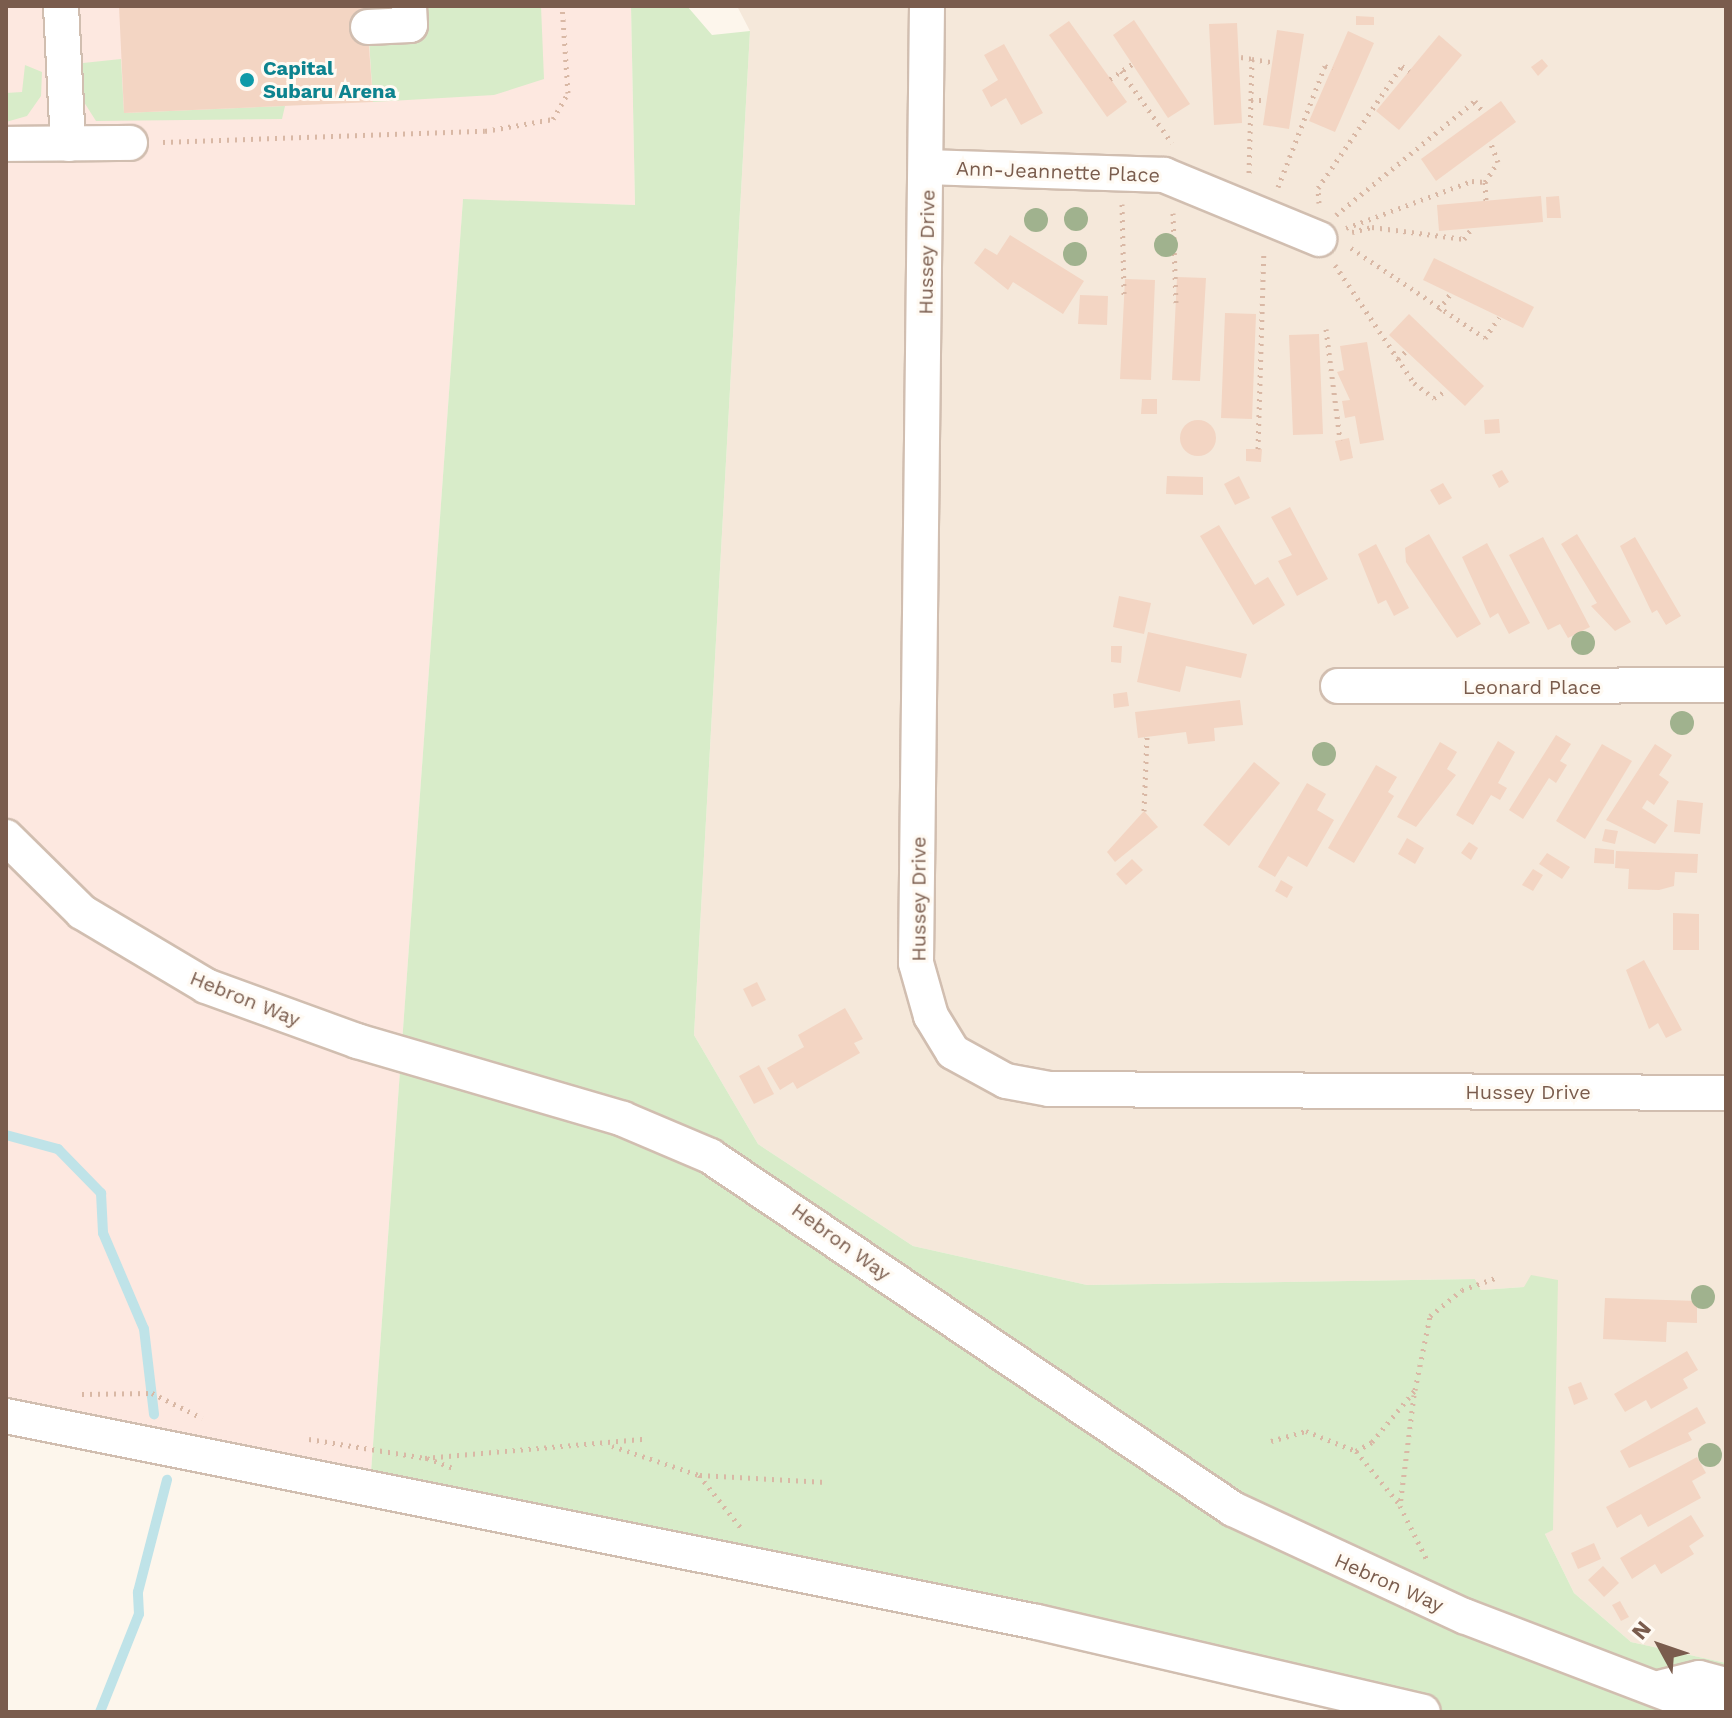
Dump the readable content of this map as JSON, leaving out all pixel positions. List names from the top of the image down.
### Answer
{
  "streets": {
    "street": [
      "Ann-Jeannette Place",
      "Hussey Drive",
      "Leonard Place",
      "Hebron Way"
    ]
  },
  "crossings": [
    ["Ann-Jeannette Place", "Hussey Drive"]
  ],
  "places": ["Capital Subaru Arena"],
  "north": "top left"
}
